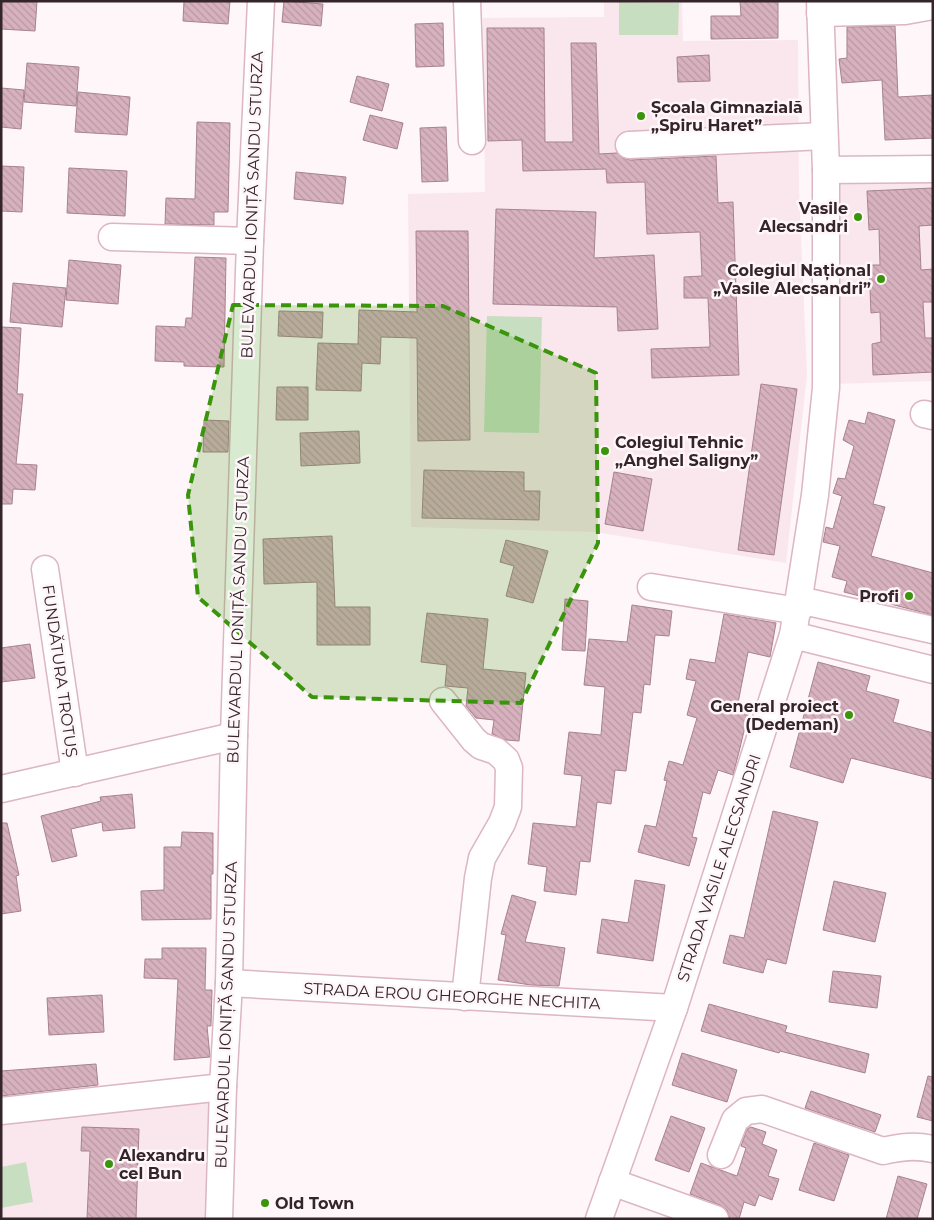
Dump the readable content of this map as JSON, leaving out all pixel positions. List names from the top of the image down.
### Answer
{
  "streets": {
    "street": [
      "BULEVARDUL IONIȚĂ SANDU STURZA",
      "FUNDĂTURA TROTUȘ",
      "STRADA VASILE ALECSANDRI",
      "STRADA EROU GHEORGHE NECHITA"
    ]
  },
  "crossings": [
    ["BULEVARDUL IONIȚĂ SANDU STURZA", "STRADA EROU GHEORGHE NECHITA"],
    ["STRADA VASILE ALECSANDRI", "STRADA EROU GHEORGHE NECHITA"]
  ],
  "places": [
    "Școala Gimnazială „Spiru Haret”",
    "Vasile Alecsandri",
    "Colegiul Național „Vasile Alecsandri”",
    "Colegiul Tehnic „Anghel Saligny”",
    "Profi",
    "General proiect (Dedeman)",
    "Alexandru cel Bun",
    "Old Town"
  ]
}
